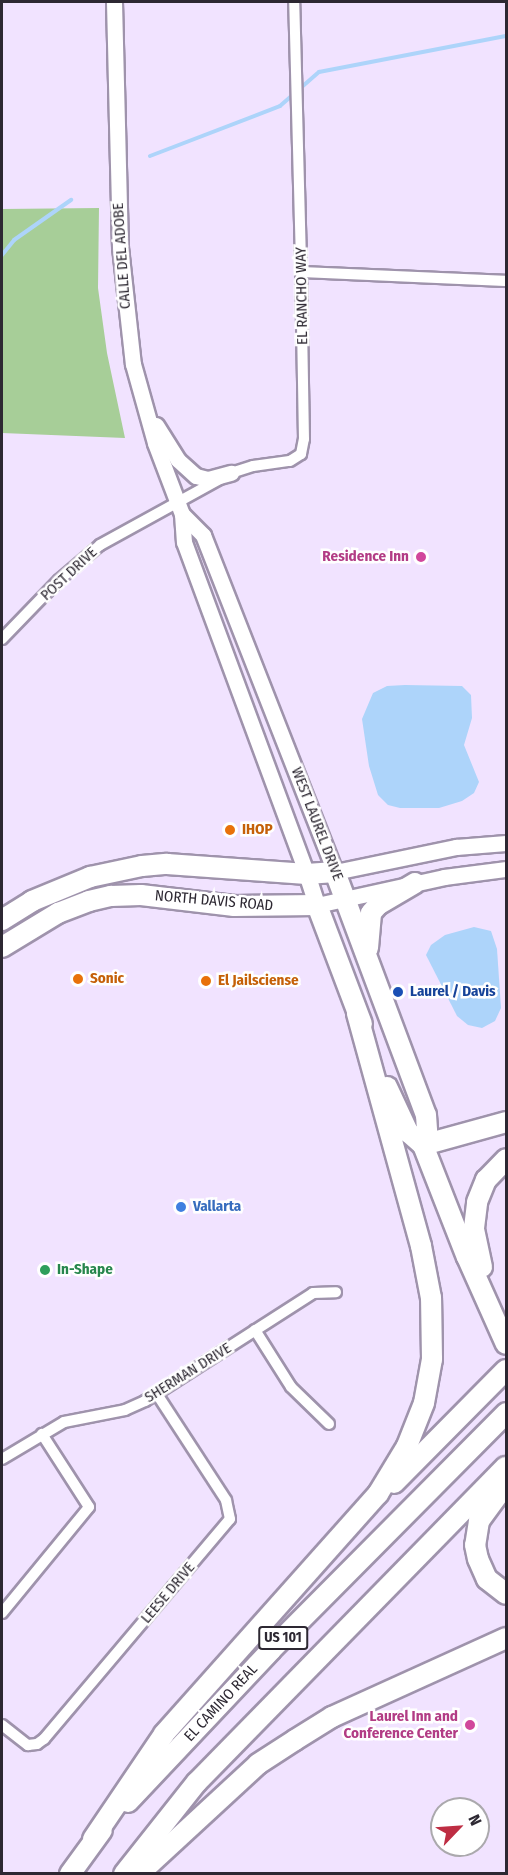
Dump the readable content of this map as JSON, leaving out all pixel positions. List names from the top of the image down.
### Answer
{
  "streets": {
    "highway": [
      "WEST LAUREL DRIVE",
      "NORTH DAVIS ROAD",
      "US 101",
      "EL CAMINO REAL"
    ],
    "street": [
      "CALLE DEL ADOBE",
      "EL RANCHO WAY",
      "POST DRIVE",
      "SHERMAN DRIVE",
      "LEESE DRIVE"
    ]
  },
  "crossings": [
    ["CALLE DEL ADOBE", "EL RANCHO WAY"],
    ["CALLE DEL ADOBE", "POST DRIVE"],
    ["CALLE DEL ADOBE", "WEST LAUREL DRIVE"],
    ["EL RANCHO WAY", "POST DRIVE"],
    ["EL RANCHO WAY", "WEST LAUREL DRIVE"],
    ["POST DRIVE", "WEST LAUREL DRIVE"],
    ["WEST LAUREL DRIVE", "NORTH DAVIS ROAD"],
    ["SHERMAN DRIVE", "LEESE DRIVE"]
  ],
  "places": [
    "Residence Inn",
    "IHOP",
    "Sonic",
    "El Jailsciense",
    "Laurel / Davis",
    "Vallarta",
    "In-Shape",
    "Laurel Inn and Conference Center"
  ],
  "north": "top right"
}
